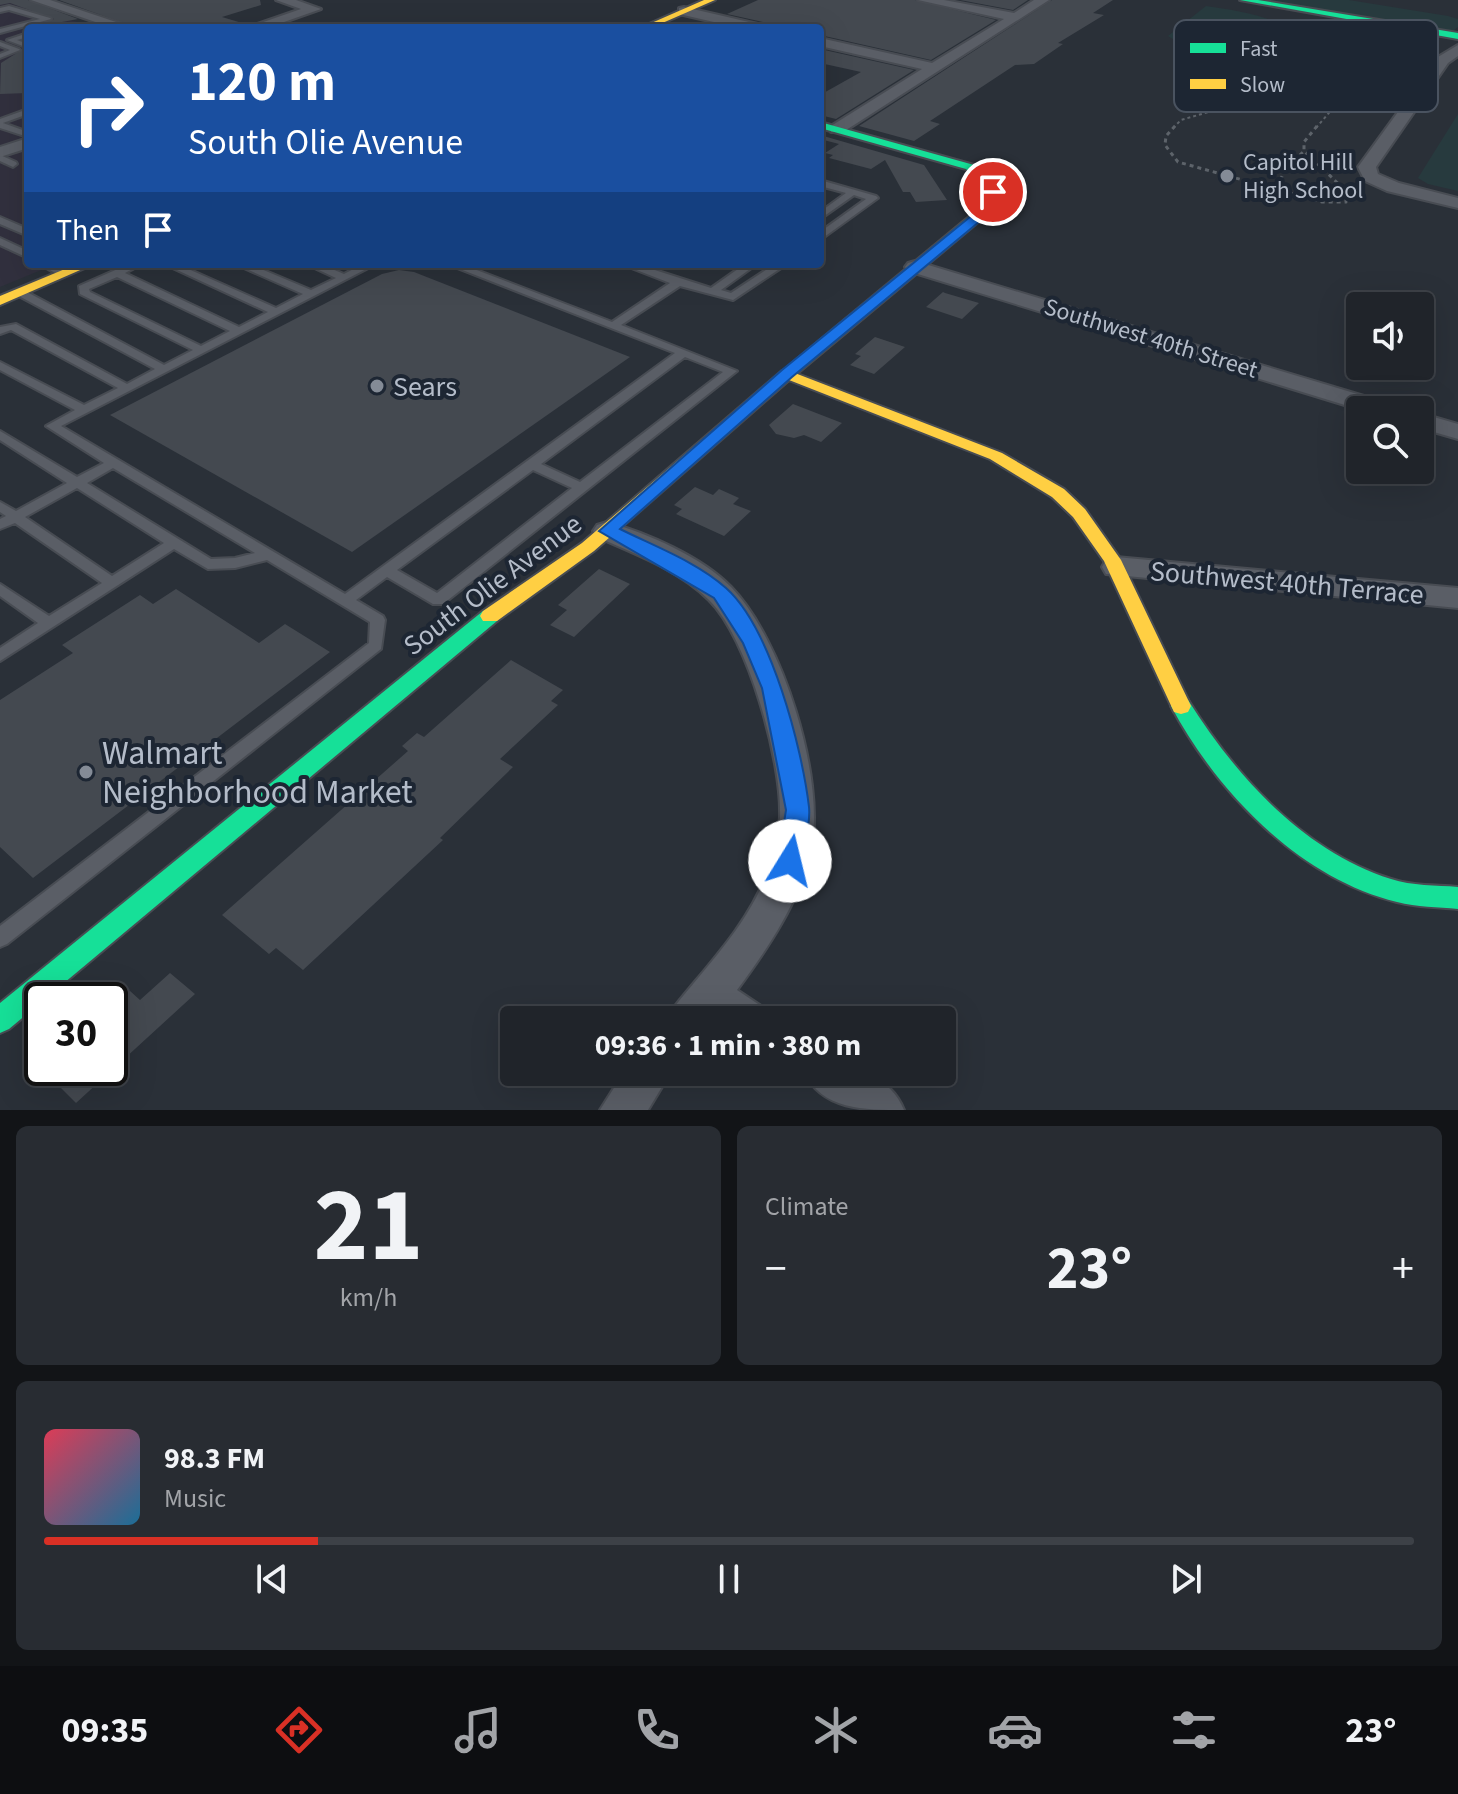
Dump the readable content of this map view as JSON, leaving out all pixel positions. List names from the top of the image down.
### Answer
{
  "streets": {
    "street": ["Southwest 40th Street", "Southwest 40th Terrace", "South Olie Avenue"]
  },
  "crossings": [
    ["Southwest 40th Street", "South Olie Avenue"]
  ],
  "places": ["Capitol Hill High School", "Sears", "Walmart Neighborhood Market"],
  "legend": ["Fast", "Slow"],
  "page": {
    "turn": ["120 m", "South Olie Avenue"],
    "then": "Then",
    "limit": "30",
    "trip": "09:36 · 1 min · 380 m",
    "tile": [
      ["21", "km/h"],
      "Climate"
    ],
    "heat": ["−", "23°", "+"],
    "song": ["98.3 FM", "Music"],
    "tabs": ["09:35", "23°"]
  }
}
